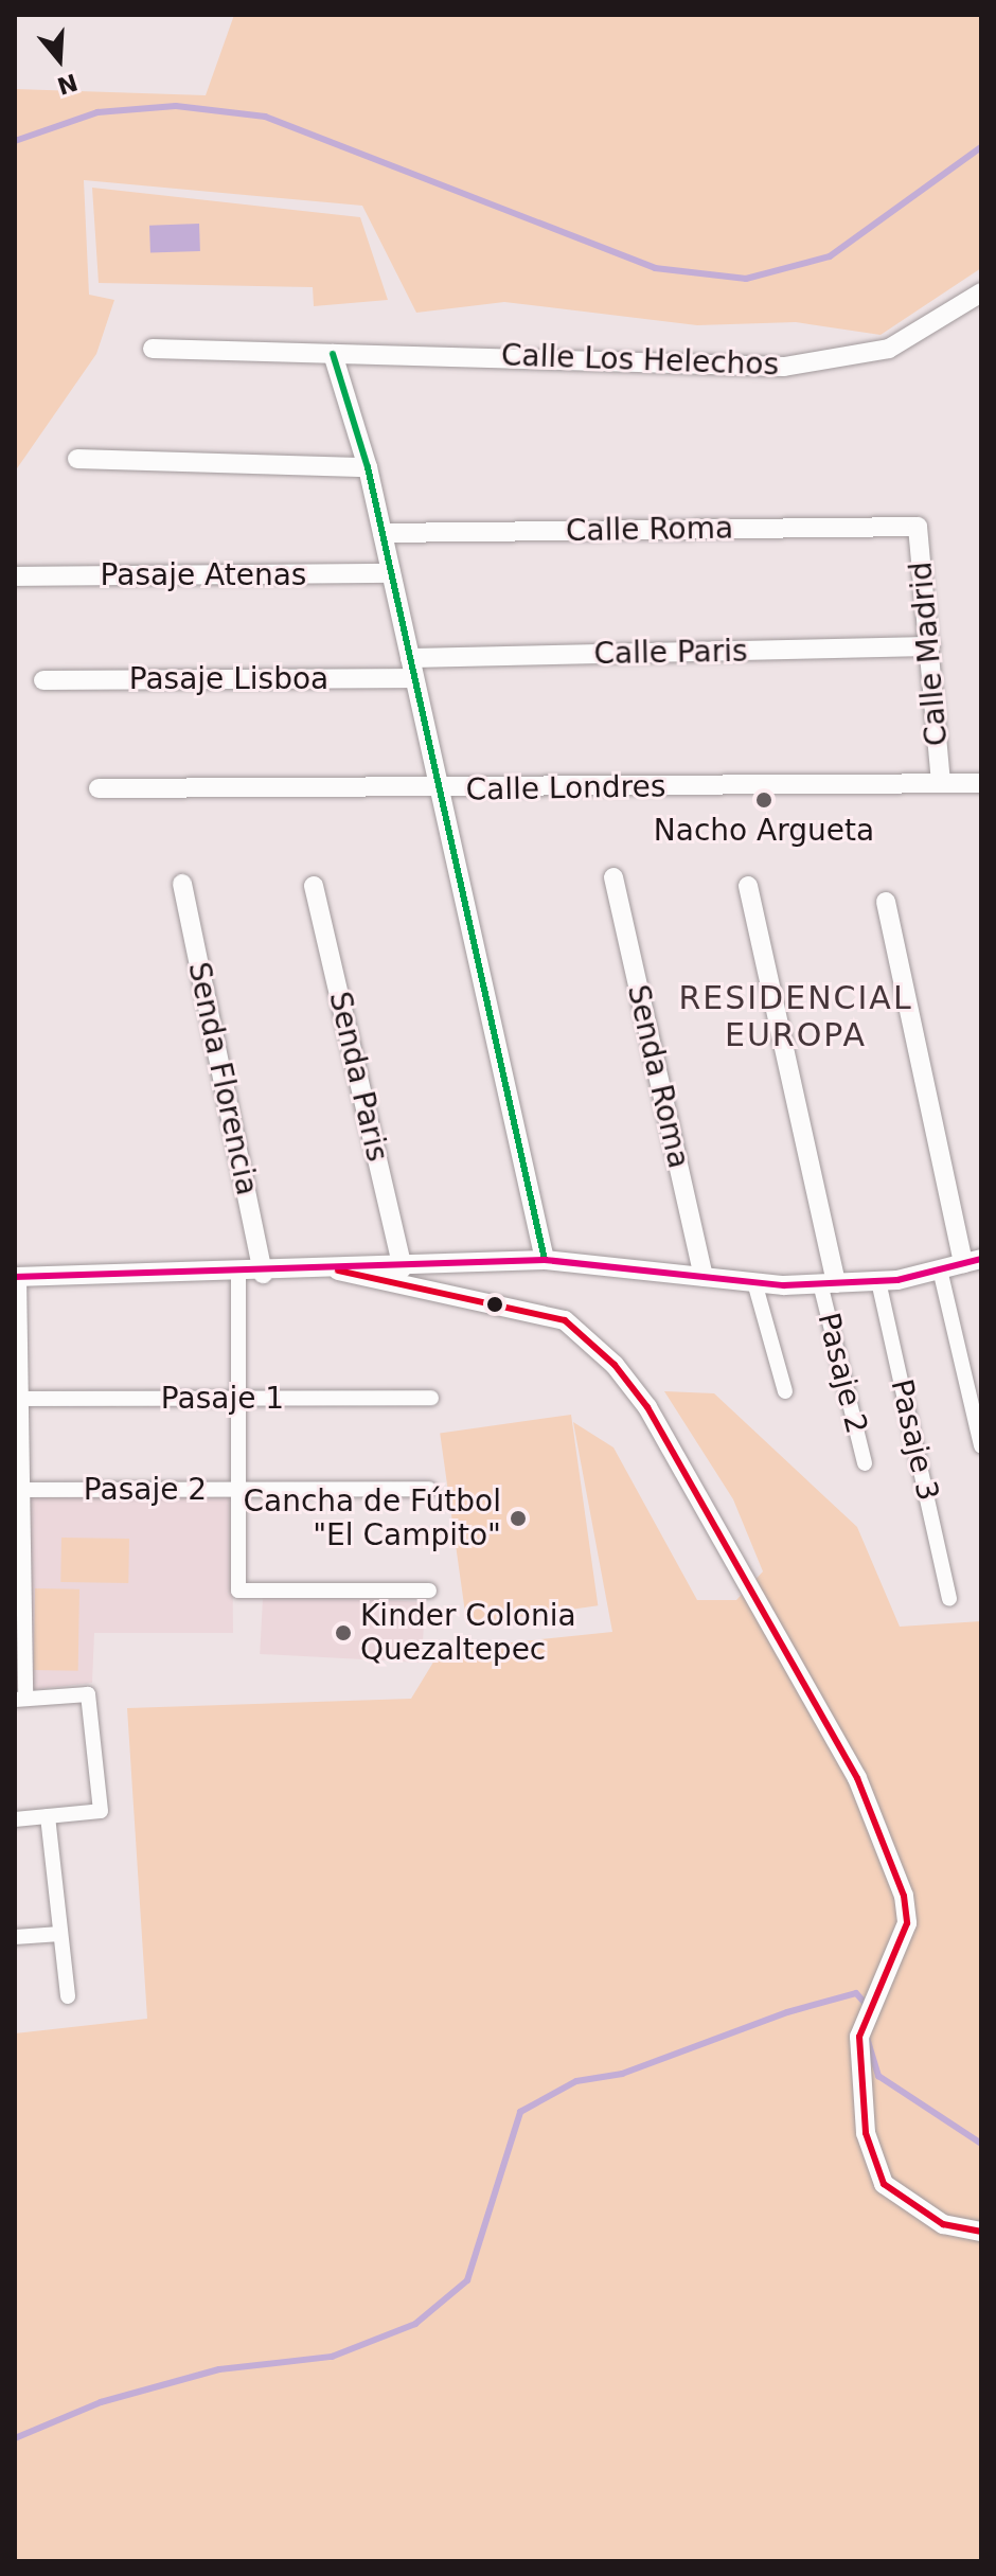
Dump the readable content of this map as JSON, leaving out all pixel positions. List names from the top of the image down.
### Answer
{
  "streets": {
    "street": [
      "Calle Los Helechos",
      "Calle Roma",
      "Pasaje Atenas",
      "Calle Paris",
      "Calle Madrid",
      "Pasaje Lisboa",
      "Calle Londres",
      "Senda Paris",
      "Senda Roma",
      "Senda Florencia",
      "Pasaje 2",
      "Pasaje 1",
      "Pasaje 3"
    ]
  },
  "crossings": [
    ["Calle Roma", "Calle Madrid"],
    ["Calle Paris", "Calle Madrid"],
    ["Calle Madrid", "Calle Londres"]
  ],
  "districts": ["RESIDENCIAL EUROPA"],
  "places": ["Nacho Argueta", "Cancha de Fútbol \"El Campito\"", "Kinder Colonia Quezaltepec"],
  "north": "bottom"
}
